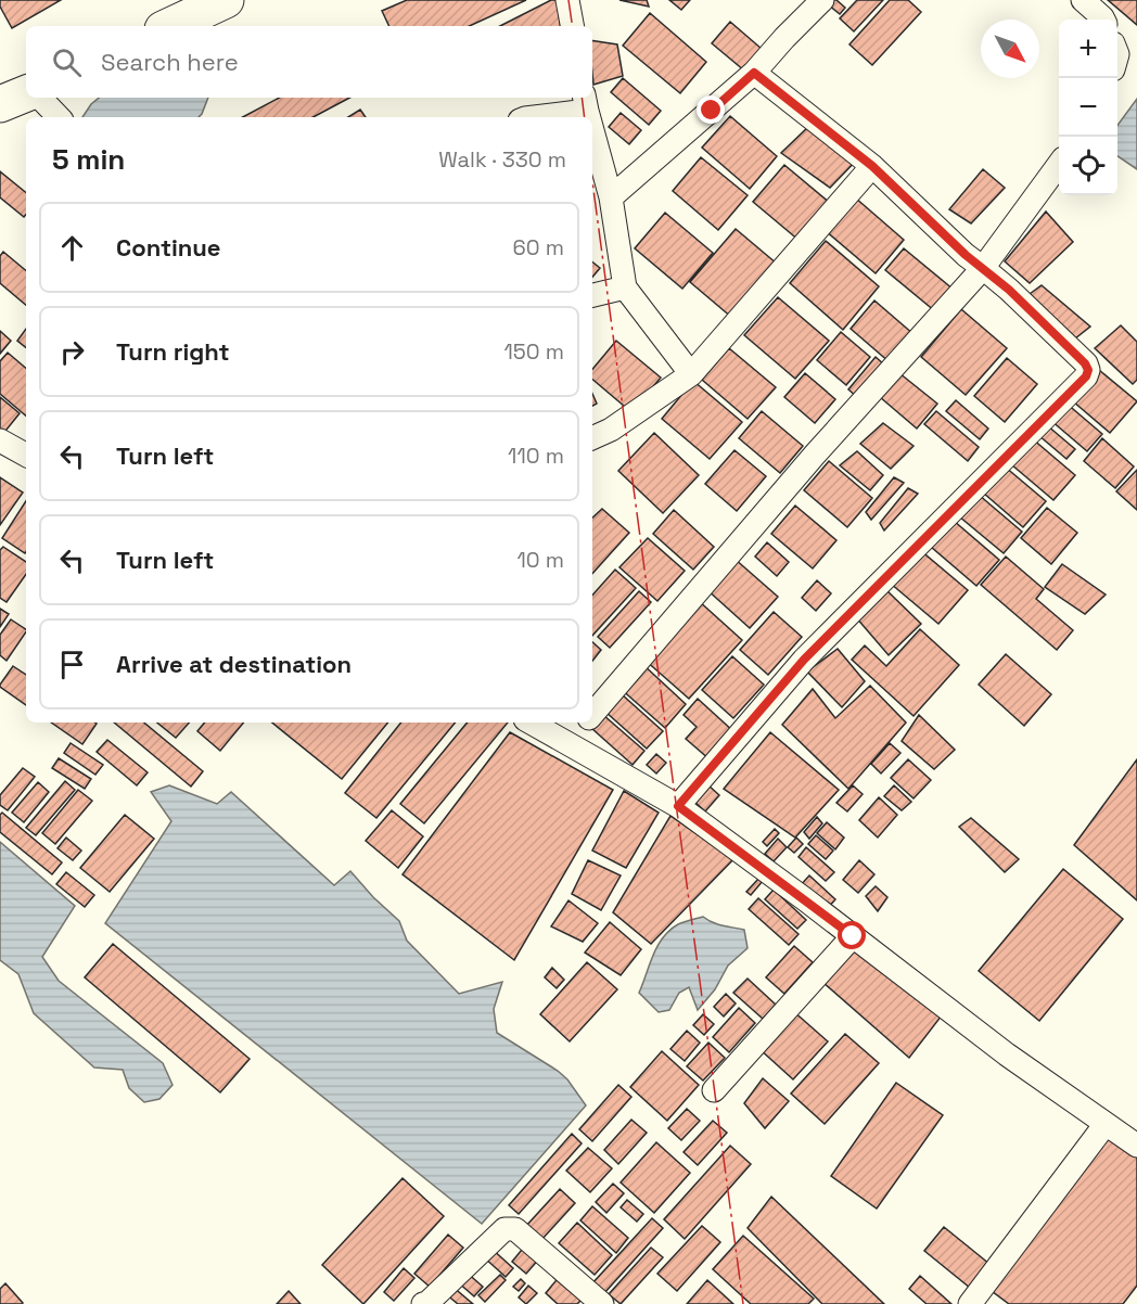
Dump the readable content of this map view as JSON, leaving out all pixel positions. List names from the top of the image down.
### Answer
{
  "north": "bottom right",
  "page": {
    "map_buttons": ["+", "−"],
    "search": "Search here",
    "heading": ["5 min", "Walk · 330 m"],
    "list": [
      ["Continue", "60 m"],
      ["Turn right", "150 m"],
      ["Turn left", "110 m"],
      ["Turn left", "10 m"],
      "Arrive at destination"
    ]
  }
}
